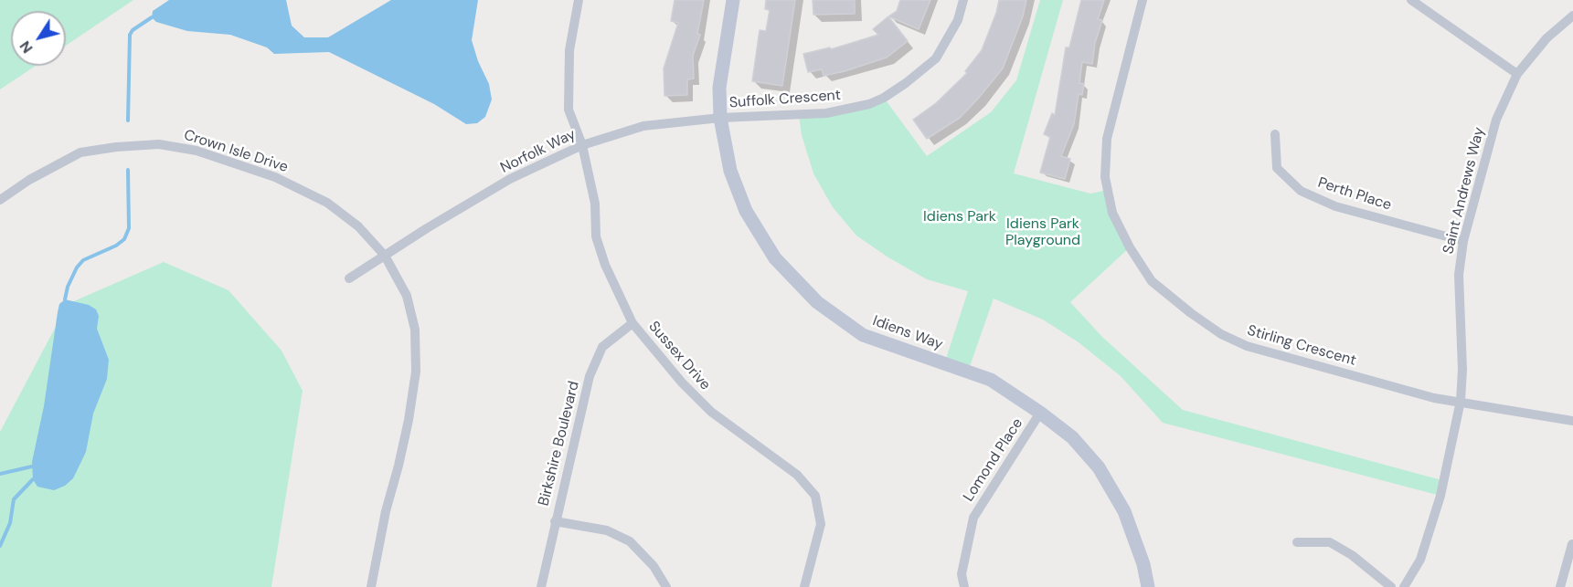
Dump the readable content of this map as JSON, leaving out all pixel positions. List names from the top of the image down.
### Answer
{
  "streets": {
    "street": [
      "Suffolk Crescent",
      "Crown Isle Drive",
      "Norfolk Way",
      "Saint Andrews Way",
      "Perth Place",
      "Idiens Way",
      "Stirling Crescent",
      "Sussex Drive",
      "Birkshire Boulevard",
      "Lomond Place"
    ]
  },
  "crossings": [
    ["Suffolk Crescent", "Norfolk Way"],
    ["Suffolk Crescent", "Idiens Way"],
    ["Crown Isle Drive", "Norfolk Way"],
    ["Norfolk Way", "Idiens Way"],
    ["Norfolk Way", "Sussex Drive"],
    ["Saint Andrews Way", "Perth Place"],
    ["Saint Andrews Way", "Stirling Crescent"],
    ["Idiens Way", "Lomond Place"],
    ["Sussex Drive", "Birkshire Boulevard"]
  ],
  "parks": ["Idiens Park", "Idiens Park Playground"],
  "north": "bottom left"
}
